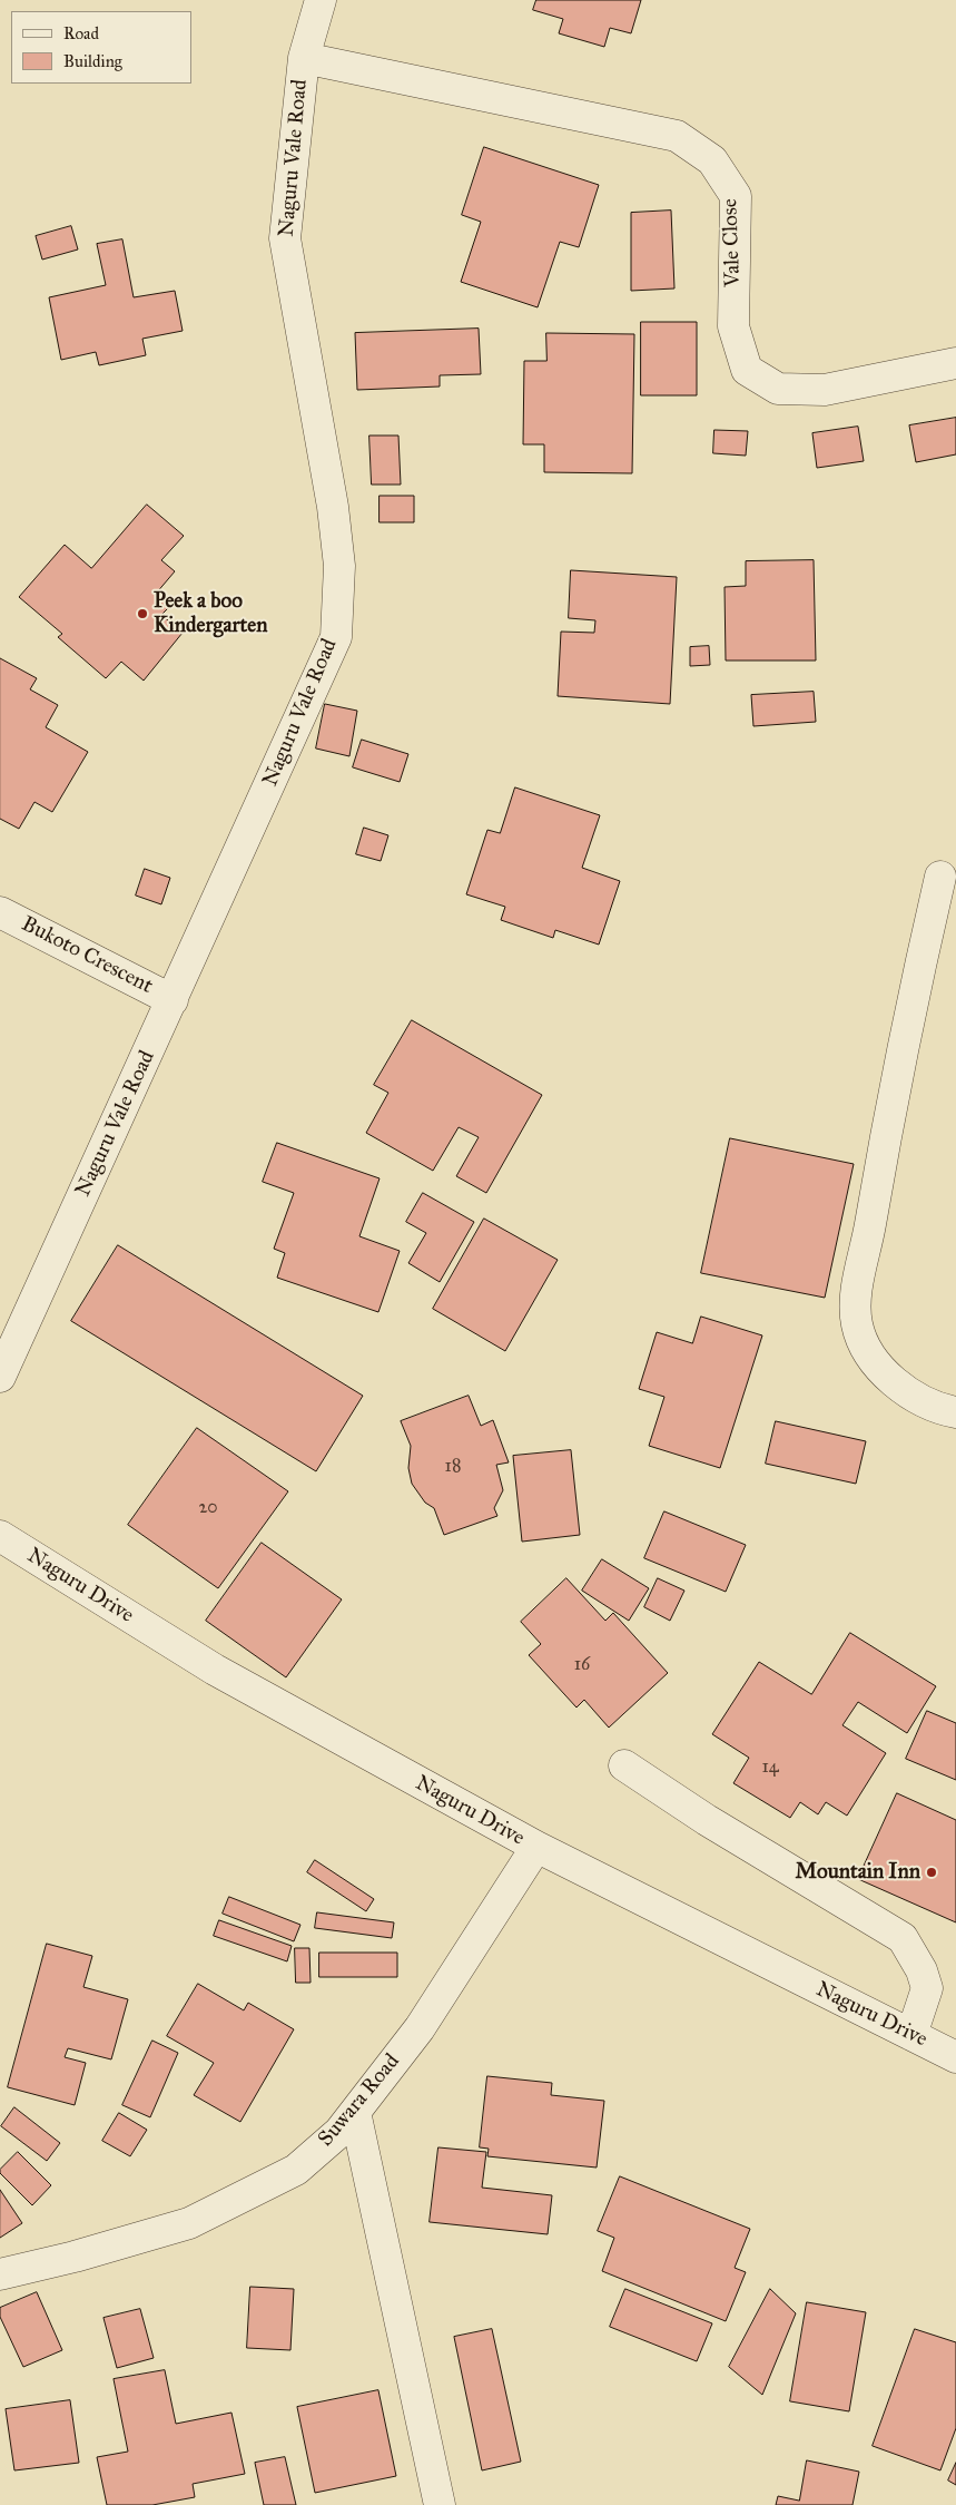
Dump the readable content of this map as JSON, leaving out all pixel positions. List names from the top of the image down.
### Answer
{
  "streets": {
    "street": [
      "Naguru Vale Road",
      "Vale Close",
      "Bukoto Crescent",
      "Naguru Drive",
      "Suwara Road"
    ]
  },
  "crossings": [
    ["Naguru Vale Road", "Vale Close"],
    ["Naguru Vale Road", "Bukoto Crescent"],
    ["Naguru Drive", "Suwara Road"]
  ],
  "places": ["Peek a boo Kindergarten", "Mountain Inn"],
  "house_numbers": [
    "18",
    "20",
    "16",
    "14"
  ],
  "legend": ["Road", "Building"]
}
